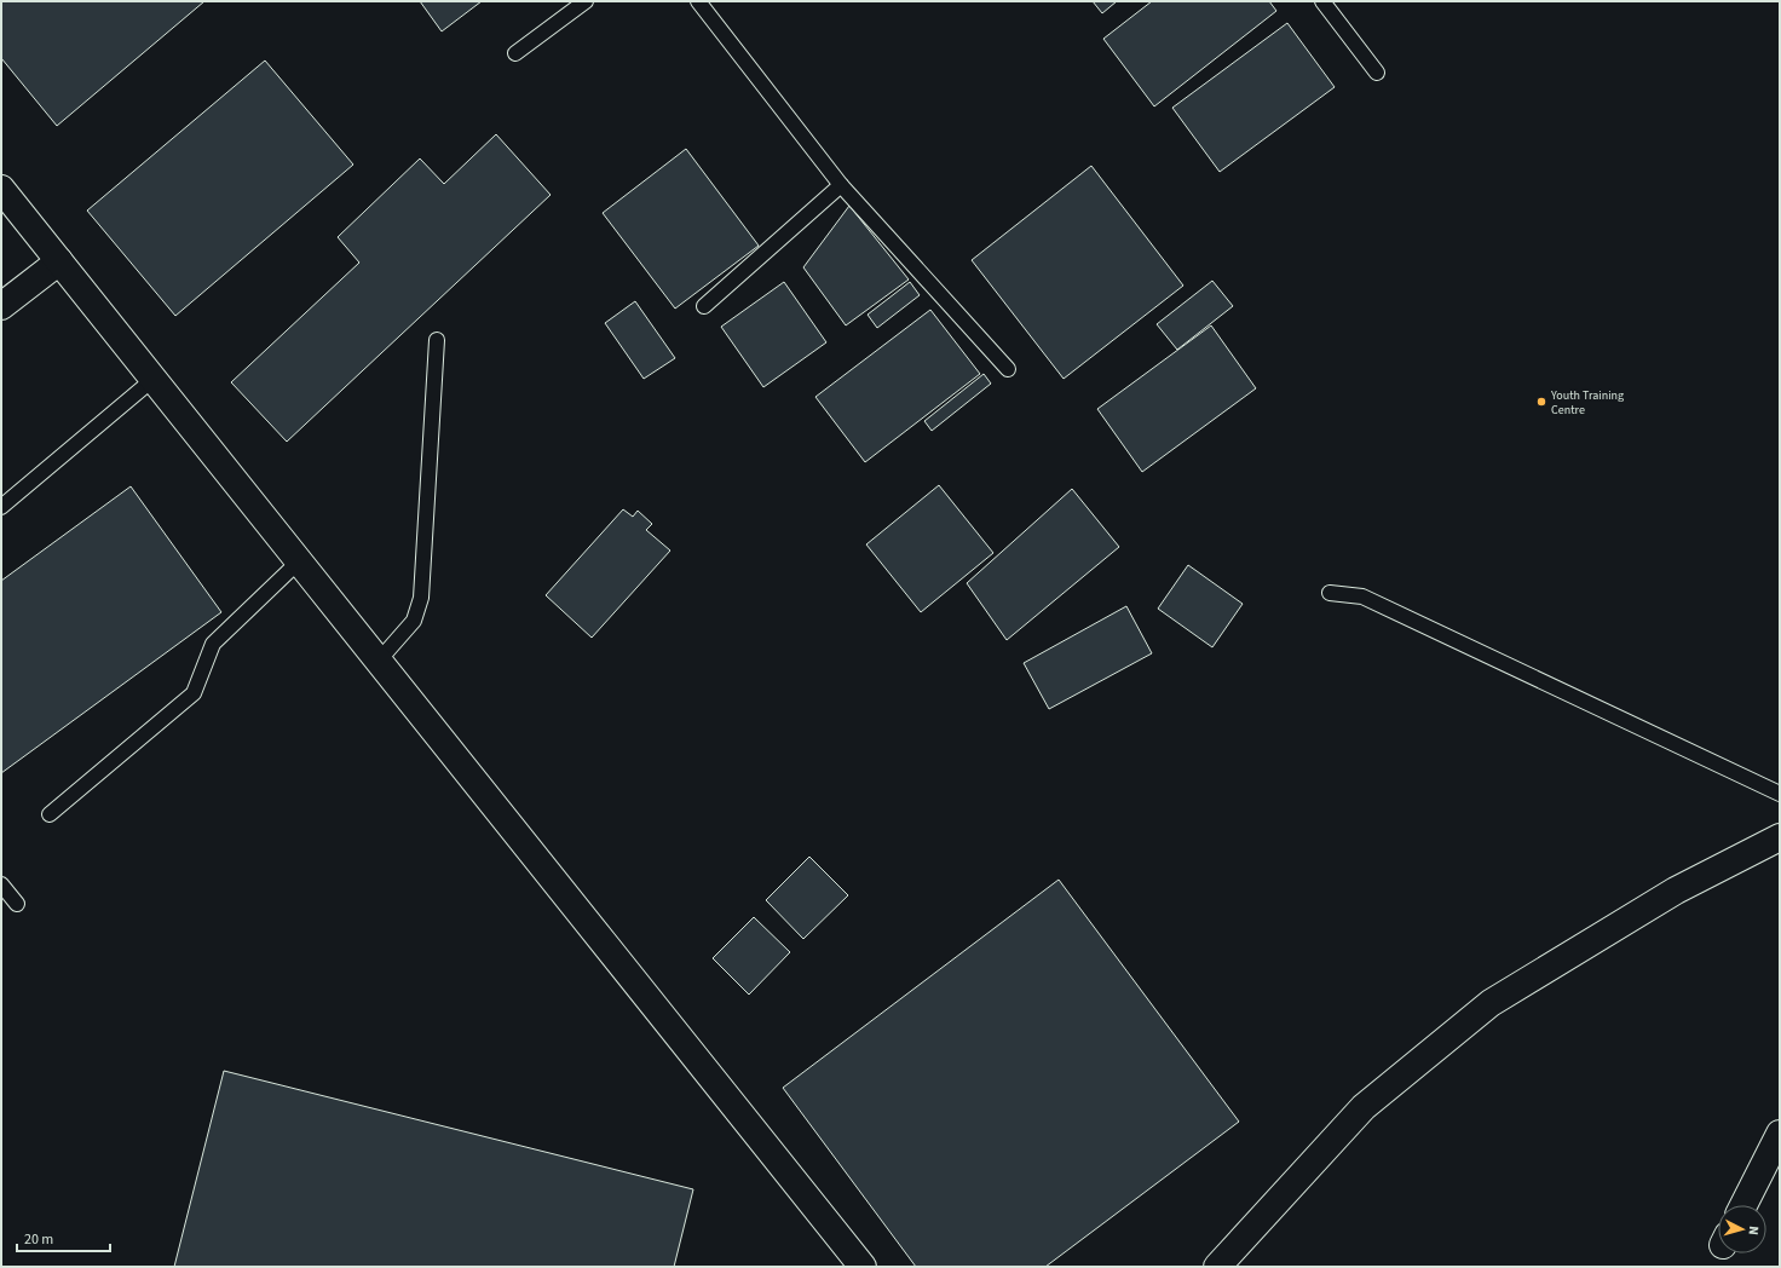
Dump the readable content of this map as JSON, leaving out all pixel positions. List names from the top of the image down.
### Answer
{
  "places": ["Youth Training Centre"],
  "scale_bar": "20 m",
  "north": "right"
}
